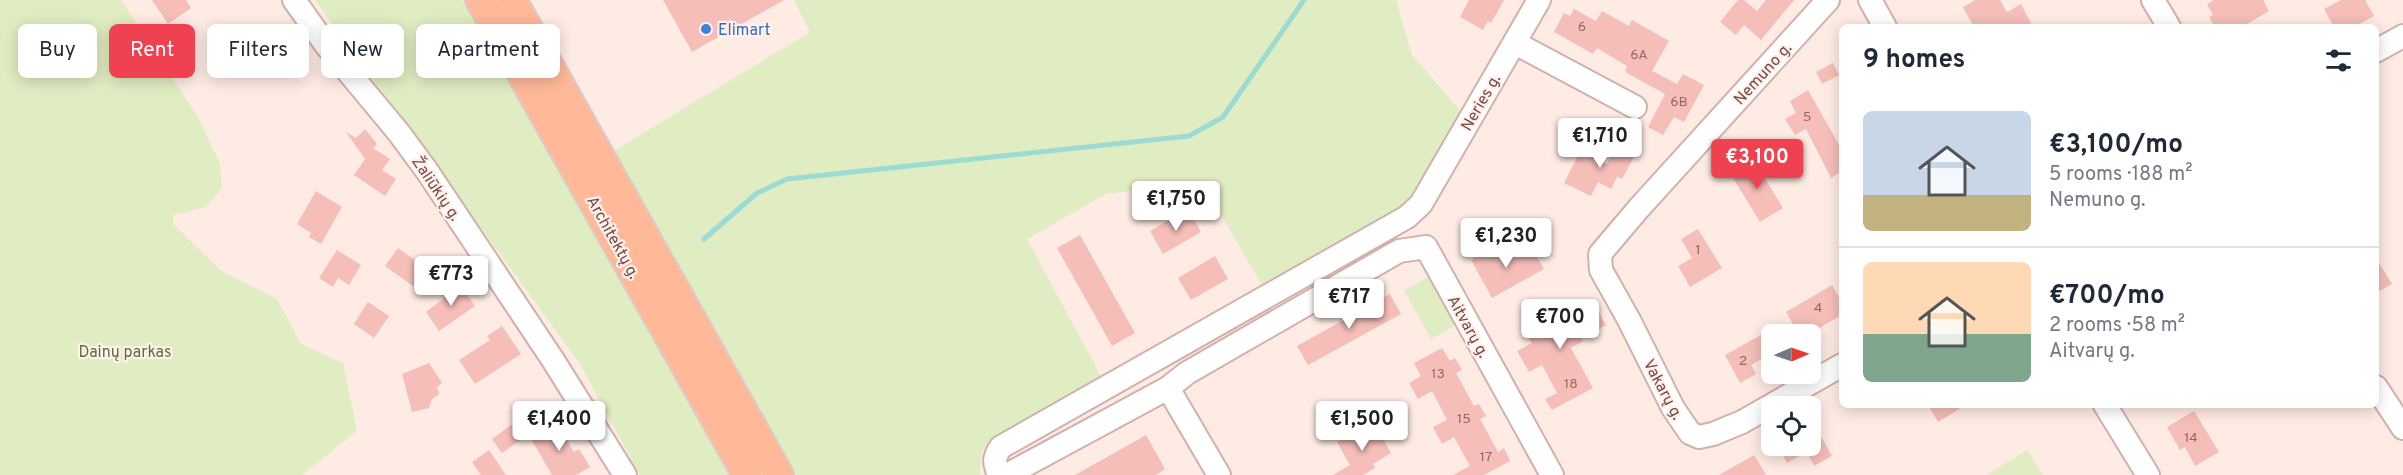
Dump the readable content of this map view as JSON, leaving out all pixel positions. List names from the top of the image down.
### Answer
{
  "streets": {
    "main road": ["Architektų g."],
    "street": [
      "Nemuno g.",
      "Neries g.",
      "Žaliūkių g.",
      "Aitvarų g.",
      "Vakarų g."
    ]
  },
  "crossings": [
    ["Nemuno g.", "Vakarų g."]
  ],
  "parks": ["Dainų parkas"],
  "places": ["Elimart"],
  "house_numbers": [
    "6",
    "6A",
    "6B",
    "5",
    "1",
    "4",
    "2",
    "13",
    "18",
    "15",
    "14",
    "17"
  ],
  "north": "right",
  "page": {
    "chip": [
      "Buy",
      "Rent",
      "Filters",
      "New",
      "Apartment"
    ],
    "heading": "9 homes",
    "list": [
      {
        "name": "€3,100/mo",
        "note": "5 rooms · 188 m² · Nemuno g."
      },
      {
        "name": "€700/mo",
        "note": "2 rooms · 58 m² · Aitvarų g."
      }
    ],
    "price": [
      "€1,710",
      "€3,100",
      "€1,750",
      "€1,230",
      "€773",
      "€717",
      "€700",
      "€1,400",
      "€1,500"
    ]
  }
}
